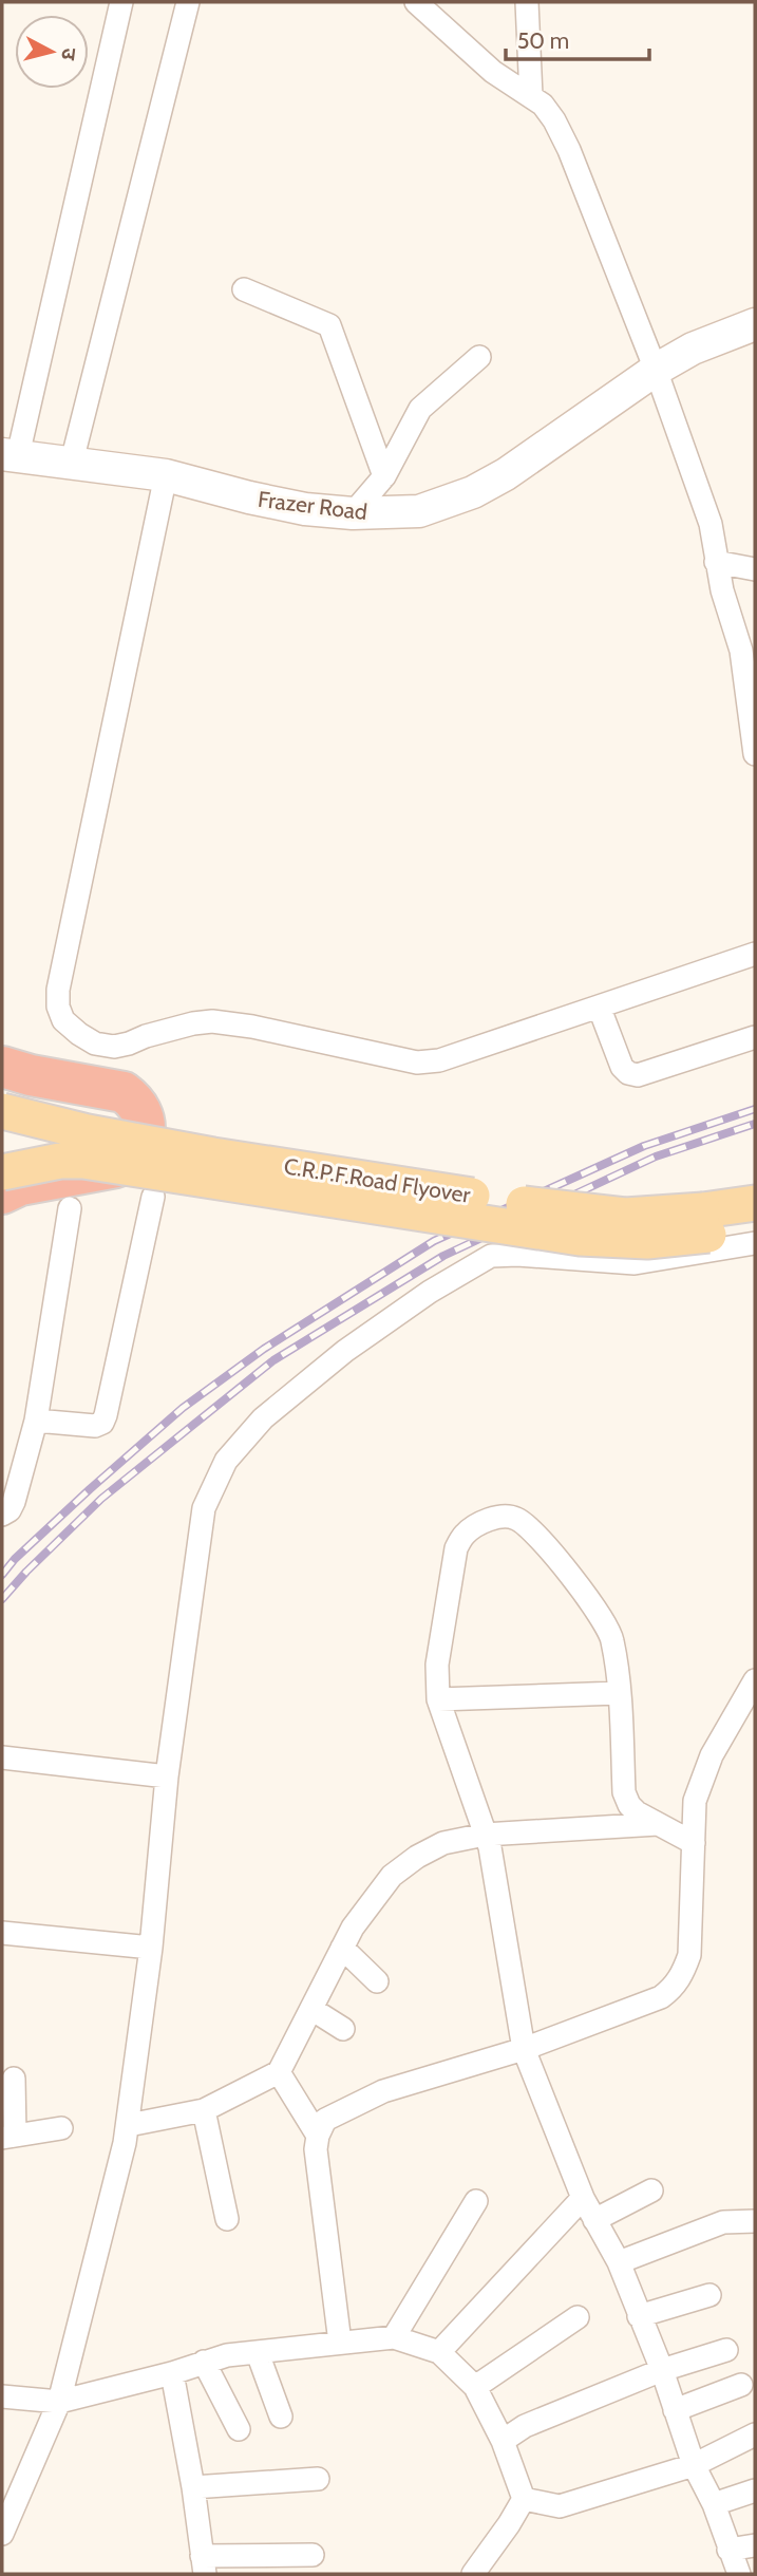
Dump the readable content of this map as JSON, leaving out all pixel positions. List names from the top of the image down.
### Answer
{
  "streets": {
    "main road": ["C.R.P.F.Road Flyover"],
    "street": ["Frazer Road"]
  },
  "scale_bar": "50 m",
  "north": "right"
}
